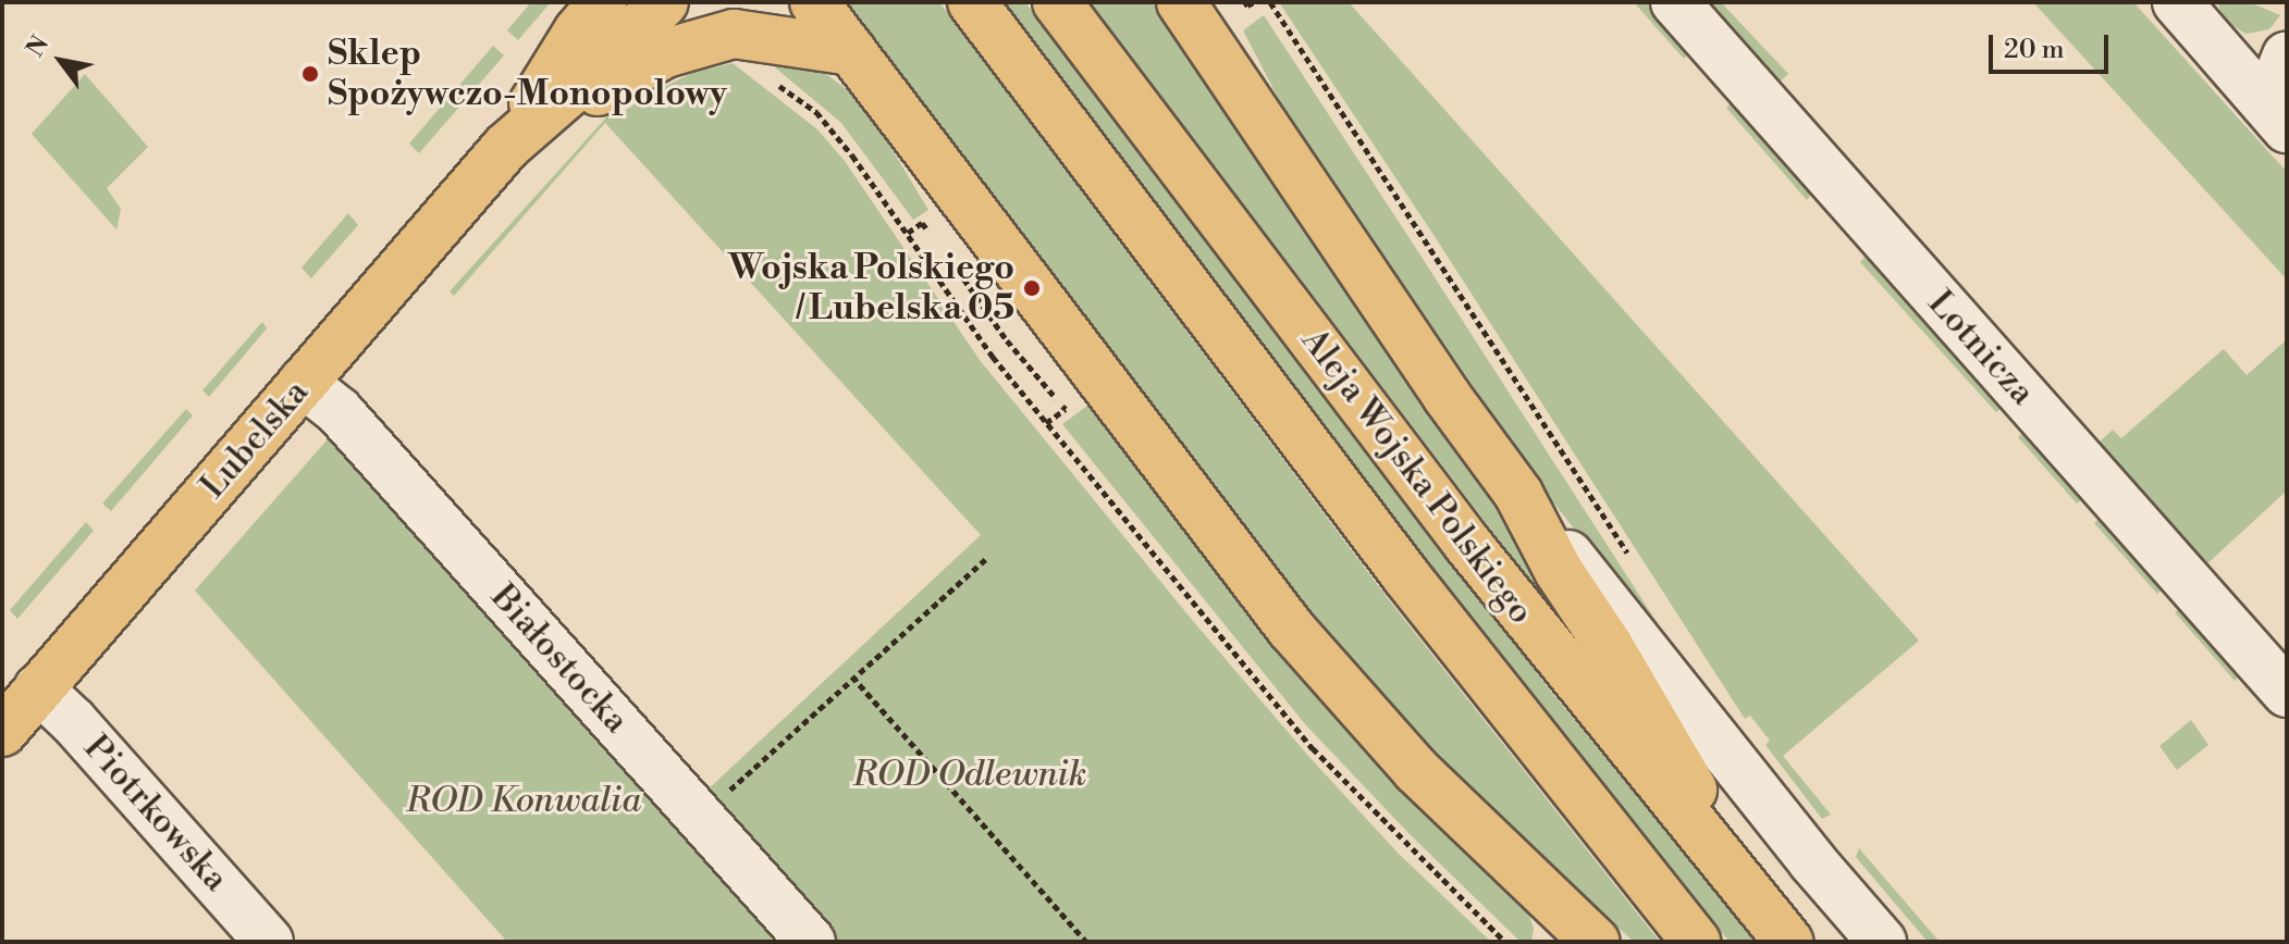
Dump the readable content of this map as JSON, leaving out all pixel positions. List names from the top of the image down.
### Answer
{
  "streets": {
    "main road": ["Lubelska", "Aleja Wojska Polskiego"],
    "street": ["Lotnicza", "Białostocka", "Piotrkowska"]
  },
  "crossings": [
    ["Lubelska", "Białostocka"],
    ["Lubelska", "Piotrkowska"]
  ],
  "parks": ["ROD Odlewnik", "ROD Konwalia"],
  "places": ["Sklep Spożywczo-Monopolowy", "Wojska Polskiego / Lubelska 05"],
  "scale_bar": "20 m",
  "north": "top left"
}
